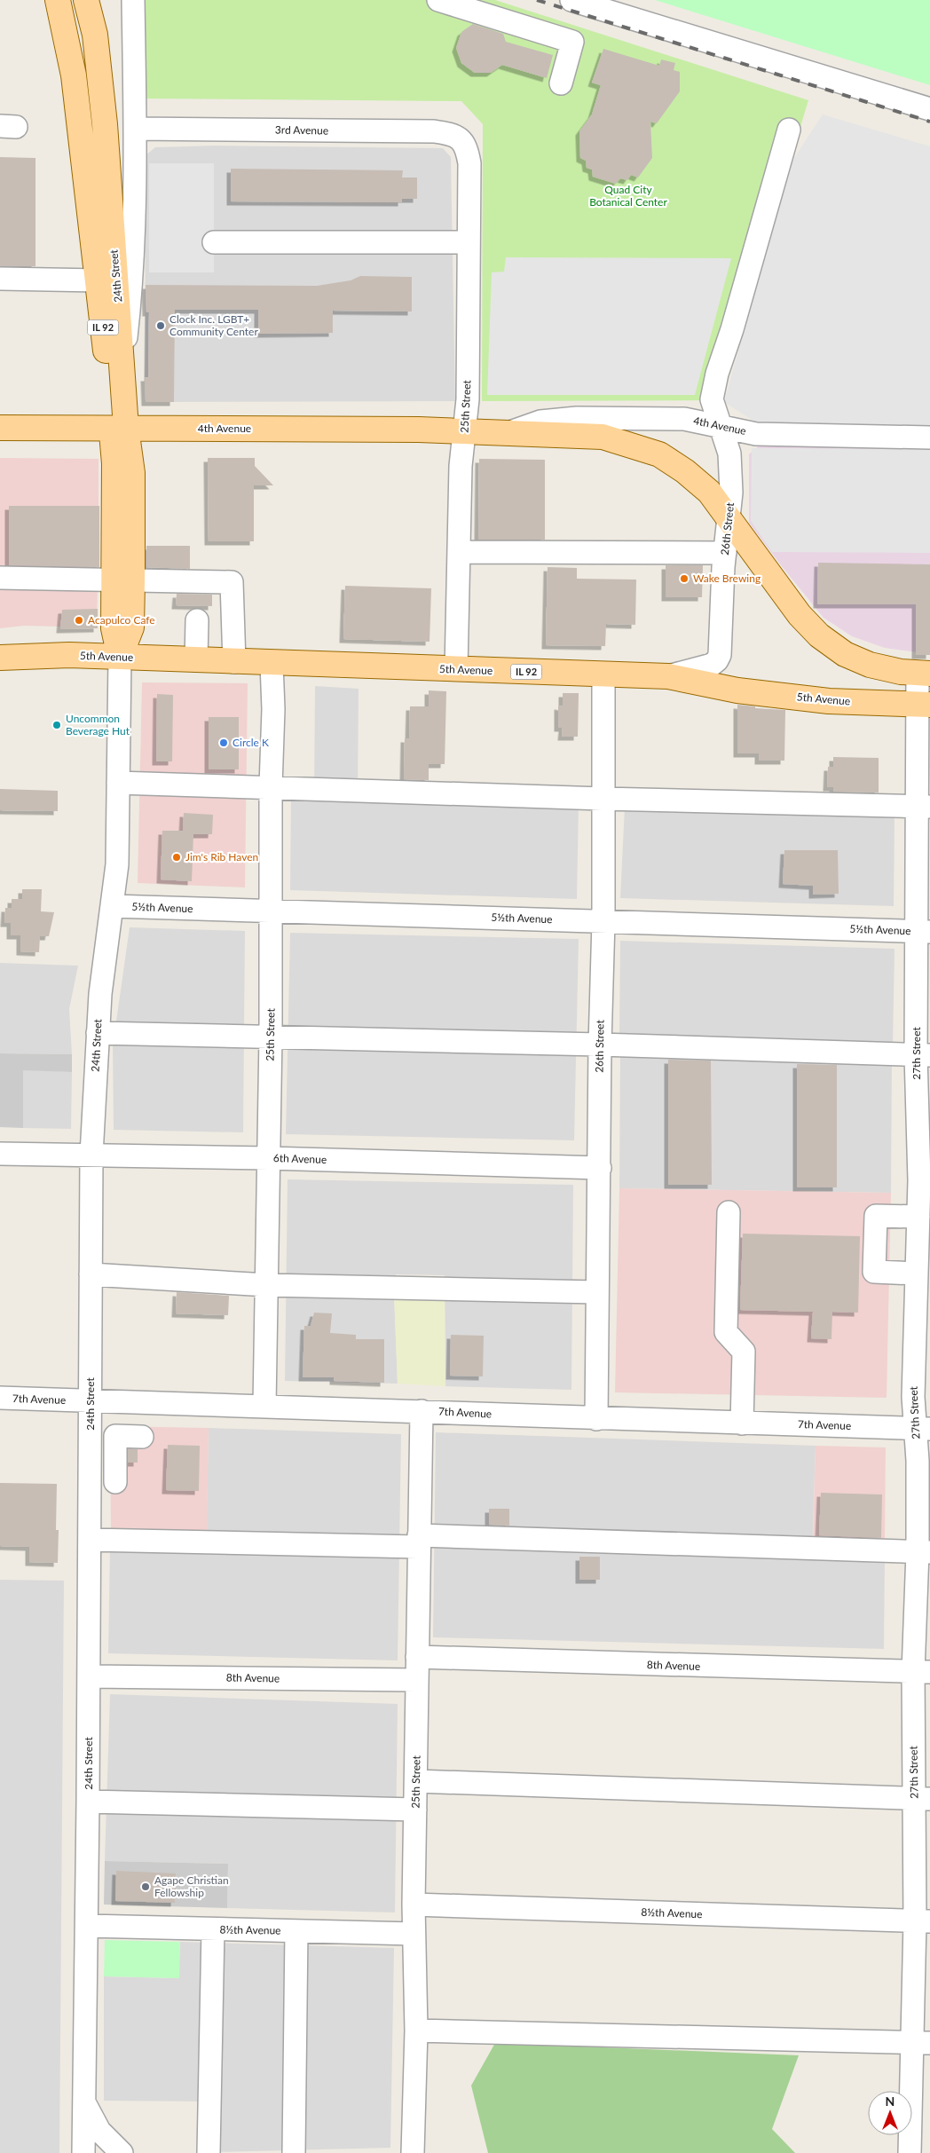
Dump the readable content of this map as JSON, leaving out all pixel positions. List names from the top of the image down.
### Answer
{
  "streets": {
    "main road": [
      "24th Street",
      "IL 92",
      "4th Avenue",
      "5th Avenue"
    ],
    "street": [
      "3rd Avenue",
      "25th Street",
      "26th Street",
      "5½th Avenue",
      "27th Street",
      "6th Avenue",
      "7th Avenue",
      "8th Avenue",
      "8½th Avenue"
    ]
  },
  "crossings": [
    ["3rd Avenue", "25th Street"],
    ["24th Street", "4th Avenue"],
    ["24th Street", "5th Avenue"],
    ["24th Street", "5½th Avenue"],
    ["24th Street", "6th Avenue"],
    ["24th Street", "7th Avenue"],
    ["24th Street", "8th Avenue"],
    ["24th Street", "8½th Avenue"],
    ["25th Street", "4th Avenue"],
    ["25th Street", "5th Avenue"],
    ["25th Street", "5½th Avenue"],
    ["25th Street", "6th Avenue"],
    ["25th Street", "7th Avenue"],
    ["25th Street", "8th Avenue"],
    ["25th Street", "8½th Avenue"],
    ["4th Avenue", "26th Street"],
    ["26th Street", "5th Avenue"],
    ["26th Street", "5½th Avenue"],
    ["26th Street", "6th Avenue"],
    ["26th Street", "7th Avenue"],
    ["5th Avenue", "27th Street"],
    ["5½th Avenue", "27th Street"],
    ["27th Street", "7th Avenue"],
    ["27th Street", "8th Avenue"],
    ["27th Street", "8½th Avenue"]
  ],
  "parks": ["Quad City Botanical Center"],
  "places": [
    "Clock Inc. LGBT+ Community Center",
    "Wake Brewing",
    "Acapulco Cafe",
    "Uncommon Beverage Hut",
    "Circle K",
    "Jim's Rib Haven",
    "Agape Christian Fellowship"
  ],
  "north": "top"
}
